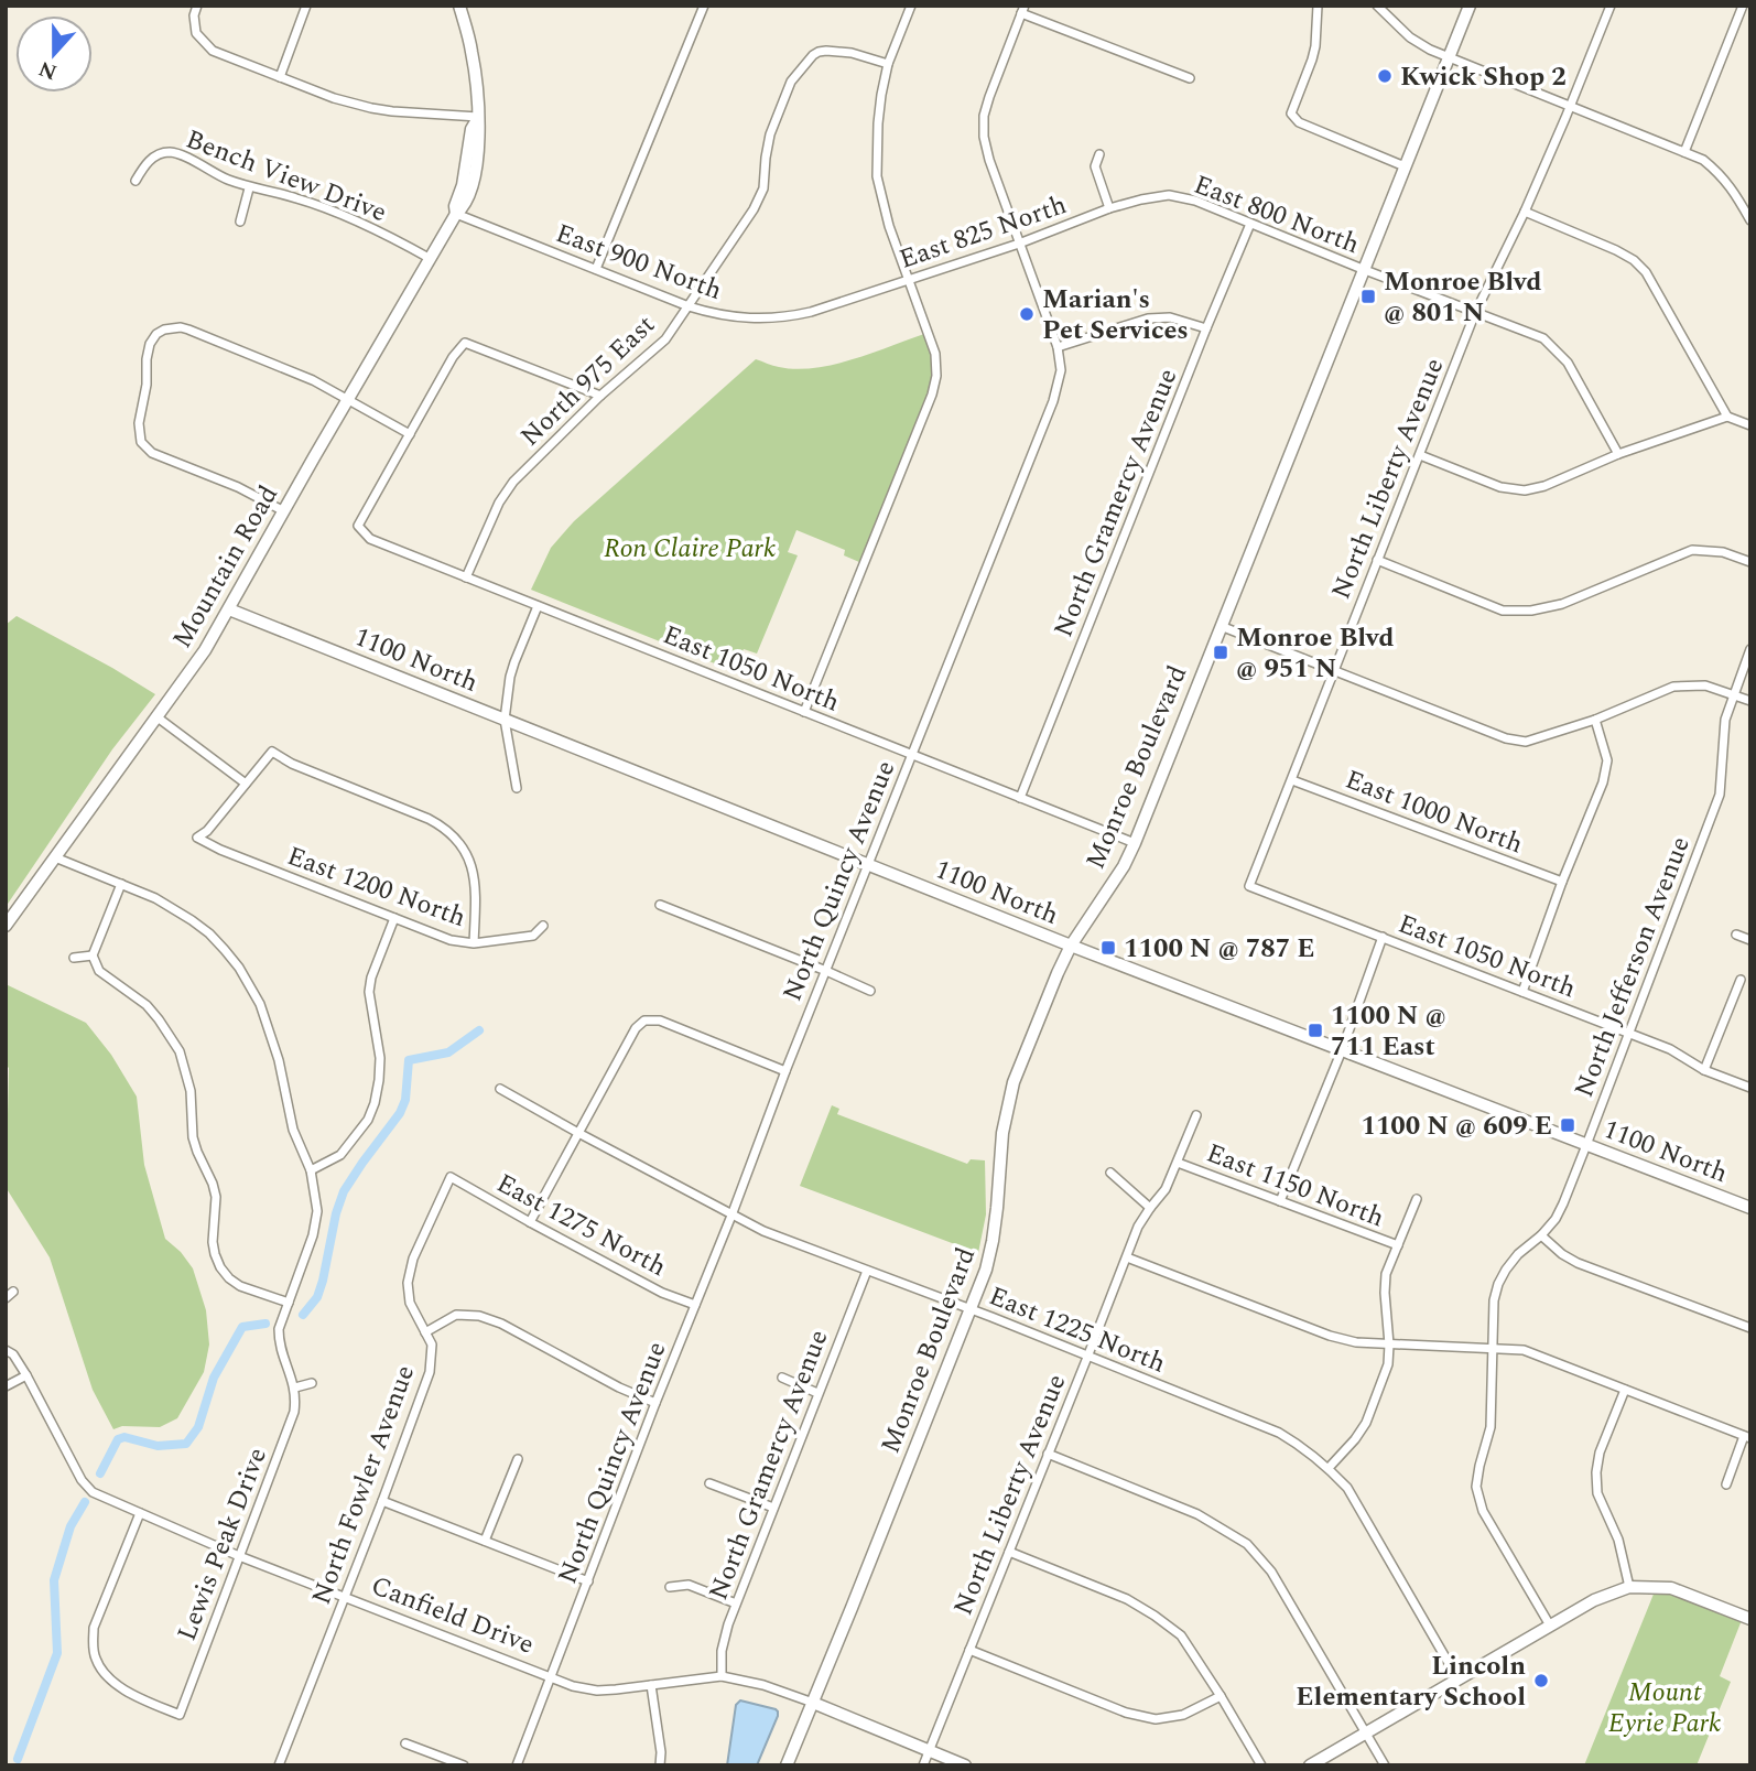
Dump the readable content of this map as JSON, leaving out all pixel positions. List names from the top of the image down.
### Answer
{
  "streets": {
    "street": [
      "Bench View Drive",
      "East 800 North",
      "East 825 North",
      "East 900 North",
      "North 975 East",
      "North Liberty Avenue",
      "North Gramercy Avenue",
      "Mountain Road",
      "1100 North",
      "East 1050 North",
      "Monroe Boulevard",
      "East 1000 North",
      "North Quincy Avenue",
      "East 1200 North",
      "North Jefferson Avenue",
      "East 1150 North",
      "East 1275 North",
      "East 1225 North",
      "North Fowler Avenue",
      "Lewis Peak Drive",
      "Canfield Drive"
    ]
  },
  "crossings": [
    ["Bench View Drive", "Mountain Road"],
    ["East 800 North", "East 825 North"],
    ["East 800 North", "North Liberty Avenue"],
    ["East 800 North", "North Gramercy Avenue"],
    ["East 800 North", "Monroe Boulevard"],
    ["East 825 North", "East 900 North"],
    ["East 825 North", "North Quincy Avenue"],
    ["East 900 North", "North 975 East"],
    ["East 900 North", "Mountain Road"],
    ["North 975 East", "East 1050 North"],
    ["North Liberty Avenue", "East 1050 North"],
    ["North Liberty Avenue", "East 1000 North"],
    ["North Liberty Avenue", "East 1150 North"],
    ["North Liberty Avenue", "East 1225 North"],
    ["North Liberty Avenue", "Canfield Drive"],
    ["North Gramercy Avenue", "East 1050 North"],
    ["North Gramercy Avenue", "East 1225 North"],
    ["North Gramercy Avenue", "Canfield Drive"],
    ["Mountain Road", "1100 North"],
    ["1100 North", "Monroe Boulevard"],
    ["1100 North", "North Quincy Avenue"],
    ["1100 North", "North Jefferson Avenue"],
    ["East 1050 North", "Monroe Boulevard"],
    ["East 1050 North", "North Quincy Avenue"],
    ["East 1050 North", "North Jefferson Avenue"],
    ["Monroe Boulevard", "East 1225 North"],
    ["Monroe Boulevard", "Canfield Drive"],
    ["North Quincy Avenue", "East 1275 North"],
    ["North Quincy Avenue", "East 1225 North"],
    ["North Quincy Avenue", "Canfield Drive"],
    ["East 1275 North", "North Fowler Avenue"],
    ["North Fowler Avenue", "Canfield Drive"],
    ["Lewis Peak Drive", "Canfield Drive"]
  ],
  "parks": ["Ron Claire Park", "Mount Eyrie Park"],
  "places": {
    "other": ["Kwick Shop 2", "Marian's Pet Services", "Lincoln Elementary School"],
    "transit": [
      "Monroe Blvd @ 801 N",
      "Monroe Blvd @ 951 N",
      "1100 N @ 787 E",
      "1100 N @ 711 East",
      "1100 N @ 609 E"
    ]
  },
  "north": "bottom"
}
